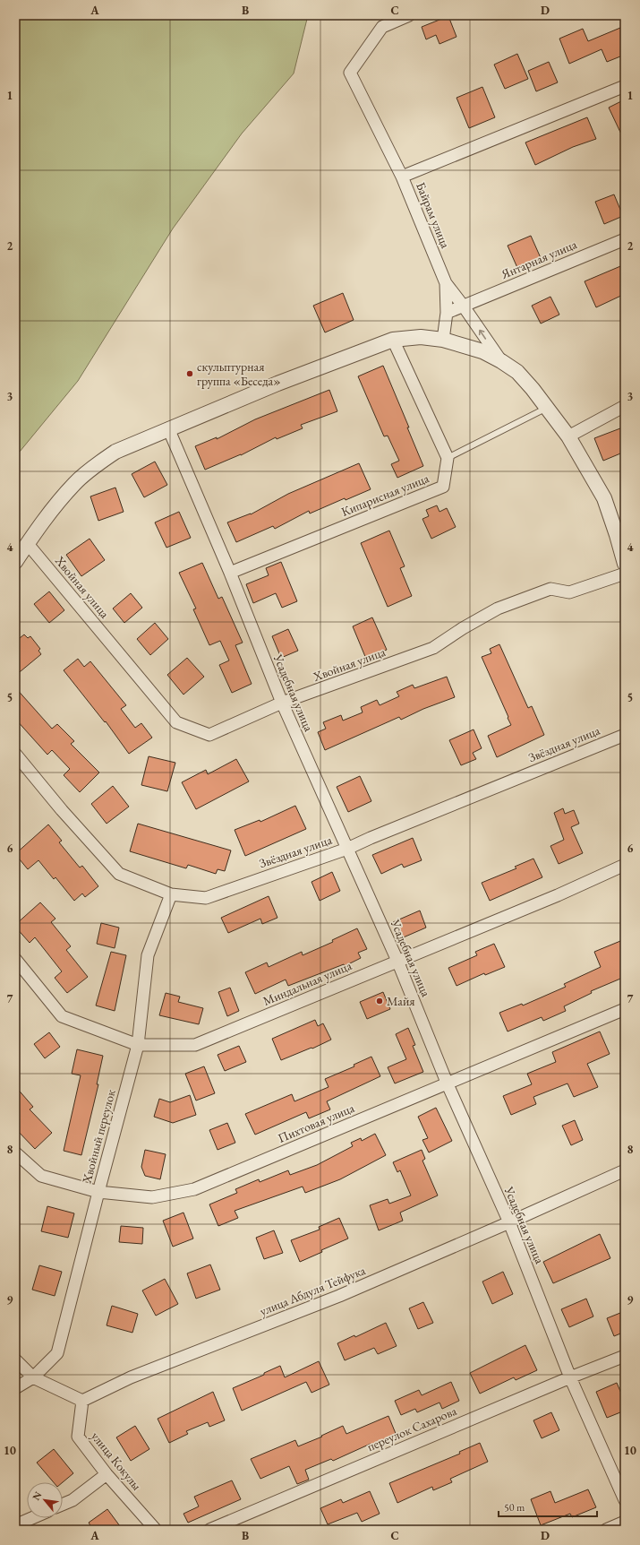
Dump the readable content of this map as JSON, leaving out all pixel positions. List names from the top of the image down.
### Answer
{
  "streets": {
    "street": [
      "Байрам улица",
      "Янтарная улица",
      "Кипарисная улица",
      "Хвойная улица",
      "Усадебная улица",
      "Звёздная улица",
      "Миндальная улица",
      "Пихтовая улица",
      "Хвойный переулок",
      "улица Абдуля Тейфука",
      "переулок Сахарова",
      "улица Кокулы"
    ]
  },
  "crossings": [
    ["Байрам улица", "Янтарная улица"],
    ["Кипарисная улица", "Усадебная улица"],
    ["Хвойная улица", "Усадебная улица"],
    ["Усадебная улица", "Звёздная улица"],
    ["Усадебная улица", "Миндальная улица"],
    ["Усадебная улица", "Пихтовая улица"],
    ["Усадебная улица", "улица Абдуля Тейфука"],
    ["Усадебная улица", "переулок Сахарова"],
    ["Звёздная улица", "Хвойный переулок"],
    ["Миндальная улица", "Хвойный переулок"],
    ["Пихтовая улица", "Хвойный переулок"],
    ["улица Абдуля Тейфука", "улица Кокулы"]
  ],
  "places": ["скульптурная группа «Беседа»", "Майя"],
  "scale_bar": "50 m",
  "north": "top left",
  "grid": {
    "columns": [
      "A",
      "B",
      "C",
      "D"
    ],
    "rows": [
      "1",
      "2",
      "3",
      "4",
      "5",
      "6",
      "7",
      "8",
      "9",
      "10"
    ]
  }
}
